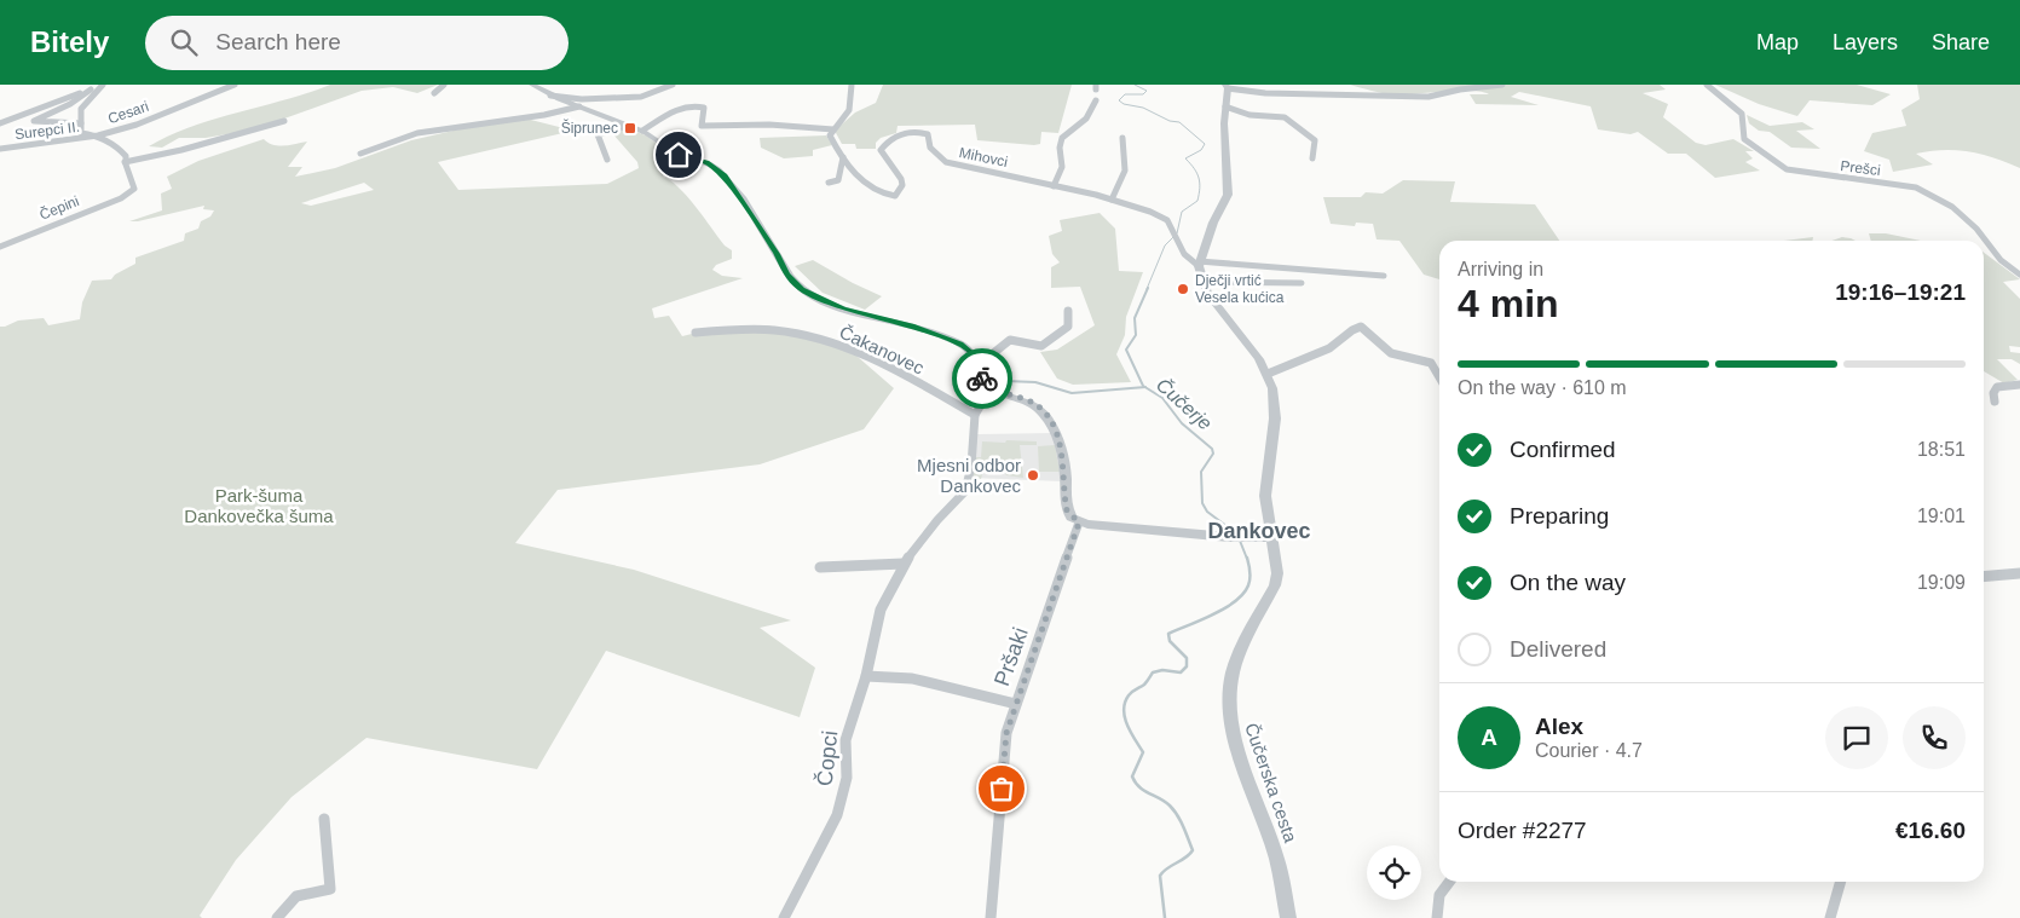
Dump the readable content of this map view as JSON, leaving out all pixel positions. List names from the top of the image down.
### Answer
{
  "streets": {
    "street": [
      "Cesari",
      "Surepci II.",
      "Mihovci",
      "Prešci",
      "Čepini",
      "Čakanovec",
      "Pršaki",
      "Čopci",
      "Čučerska cesta"
    ]
  },
  "crossings": [
    ["Cesari", "Surepci II."],
    ["Cesari", "Čepini"],
    ["Mihovci", "Čučerska cesta"],
    ["Čakanovec", "Čopci"]
  ],
  "districts": ["Dankovec"],
  "water": ["Čučerje"],
  "parks": ["Park-šuma Dankovečka šuma"],
  "places": {
    "transit": ["Šiprunec"],
    "other": ["Dječji vrtić Vesela kućica", "Mjesni odbor Dankovec"]
  },
  "page": {
    "header": "Bitely",
    "search": "Search here",
    "nav": ["Map", "Layers", "Share"],
    "heading": ["4 min", "Arriving in", "19:16–19:21"],
    "panel": [
      "Alex",
      "Courier · 4.7",
      "Order #2277",
      "€16.60"
    ],
    "bar": "On the way · 610 m",
    "list": [
      ["Confirmed", "18:51"],
      ["Preparing", "19:01"],
      ["On the way", "19:09"],
      "Delivered"
    ],
    "round": "A"
  }
}
